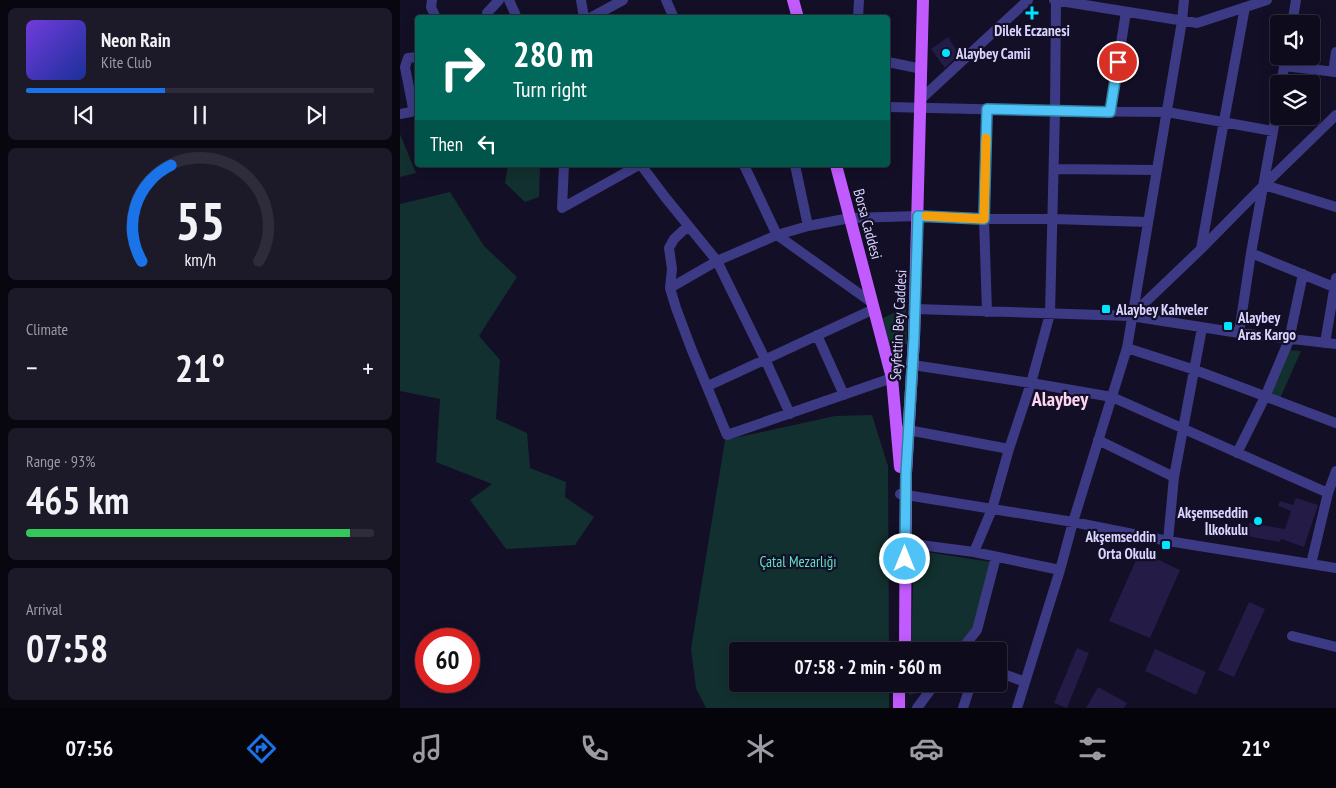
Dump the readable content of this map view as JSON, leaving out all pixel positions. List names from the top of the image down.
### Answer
{
  "streets": {
    "main road": ["Borsa Caddesi", "Seyfettin Bey Caddesi"]
  },
  "crossings": [
    ["Borsa Caddesi", "Seyfettin Bey Caddesi"]
  ],
  "districts": ["Alaybey"],
  "parks": ["Çatal Mezarlığı"],
  "places": {
    "health": ["Dilek Eczanesi"],
    "other": ["Alaybey Camii", "Akşemseddin İlkokulu"],
    "transit": ["Alaybey Kahveler", "Alaybey Aras Kargo", "Akşemseddin Orta Okulu"]
  },
  "page": {
    "turn": ["280 m", "Turn right"],
    "song": ["Neon Rain", "Kite Club"],
    "then": "Then",
    "tile": [
      "Climate",
      ["Range · 93%", "465 km"],
      ["Arrival", "07:58"]
    ],
    "heat": ["−", "21°", "+"],
    "limit": "60",
    "trip": "07:58 · 2 min · 560 m",
    "tabs": ["07:56", "21°"],
    "gauge": ["55", "km/h"]
  }
}
